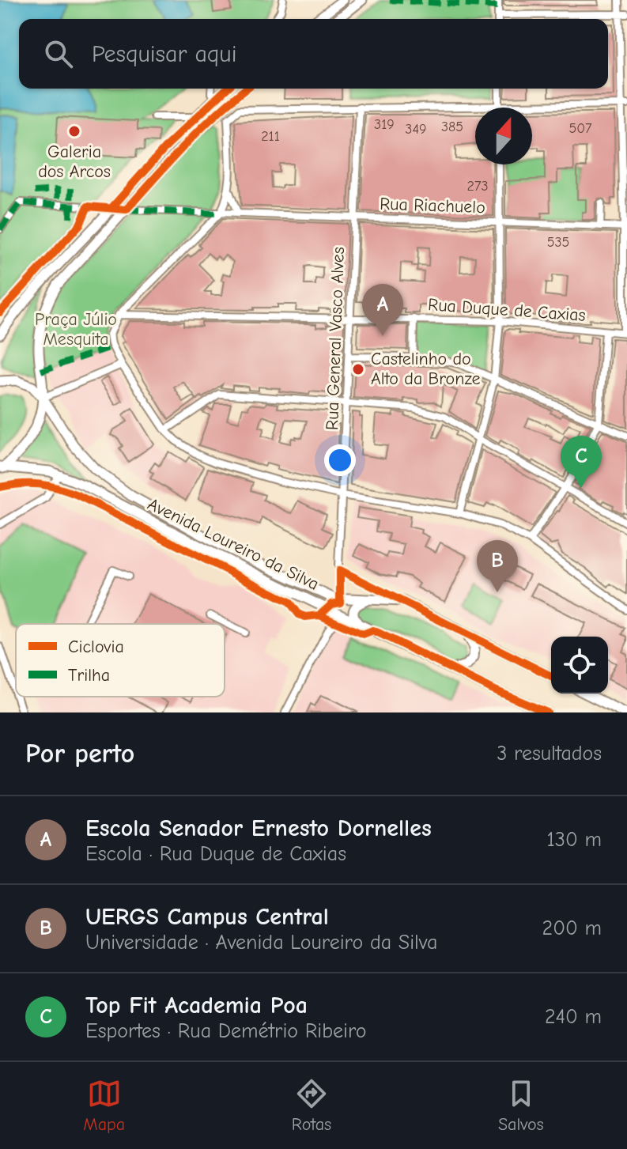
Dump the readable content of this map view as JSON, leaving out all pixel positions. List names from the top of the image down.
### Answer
{
  "streets": {
    "main road": ["Avenida Loureiro da Silva"],
    "street": ["Rua Riachuelo", "Rua Duque de Caxias", "Rua General Vasco Alves"]
  },
  "crossings": [
    ["Rua Riachuelo", "Rua General Vasco Alves"],
    ["Rua Duque de Caxias", "Rua General Vasco Alves"],
    ["Rua General Vasco Alves", "Avenida Loureiro da Silva"]
  ],
  "parks": ["Praça Júlio Mesquita"],
  "places": ["Galeria dos Arcos", "Castelinho do Alto da Bronze"],
  "house_numbers": [
    "319",
    "385",
    "507",
    "349",
    "211",
    "273",
    "535"
  ],
  "legend": ["Ciclovia", "Trilha"],
  "north": "top",
  "page": {
    "search": "Pesquisar aqui",
    "pins": ["A", "C", "B"],
    "heading": ["Por perto", "3 resultados"],
    "list": [
      {
        "mark": "A",
        "name": "Escola Senador Ernesto Dornelles",
        "note": "Escola · Rua Duque de Caxias",
        "value": "130 m"
      },
      {
        "mark": "B",
        "name": "UERGS Campus Central",
        "note": "Universidade · Avenida Loureiro da Silva",
        "value": "200 m"
      },
      {
        "mark": "C",
        "name": "Top Fit Academia Poa",
        "note": "Esportes · Rua Demétrio Ribeiro",
        "value": "240 m"
      }
    ],
    "nav": ["Mapa", "Rotas", "Salvos"]
  }
}
